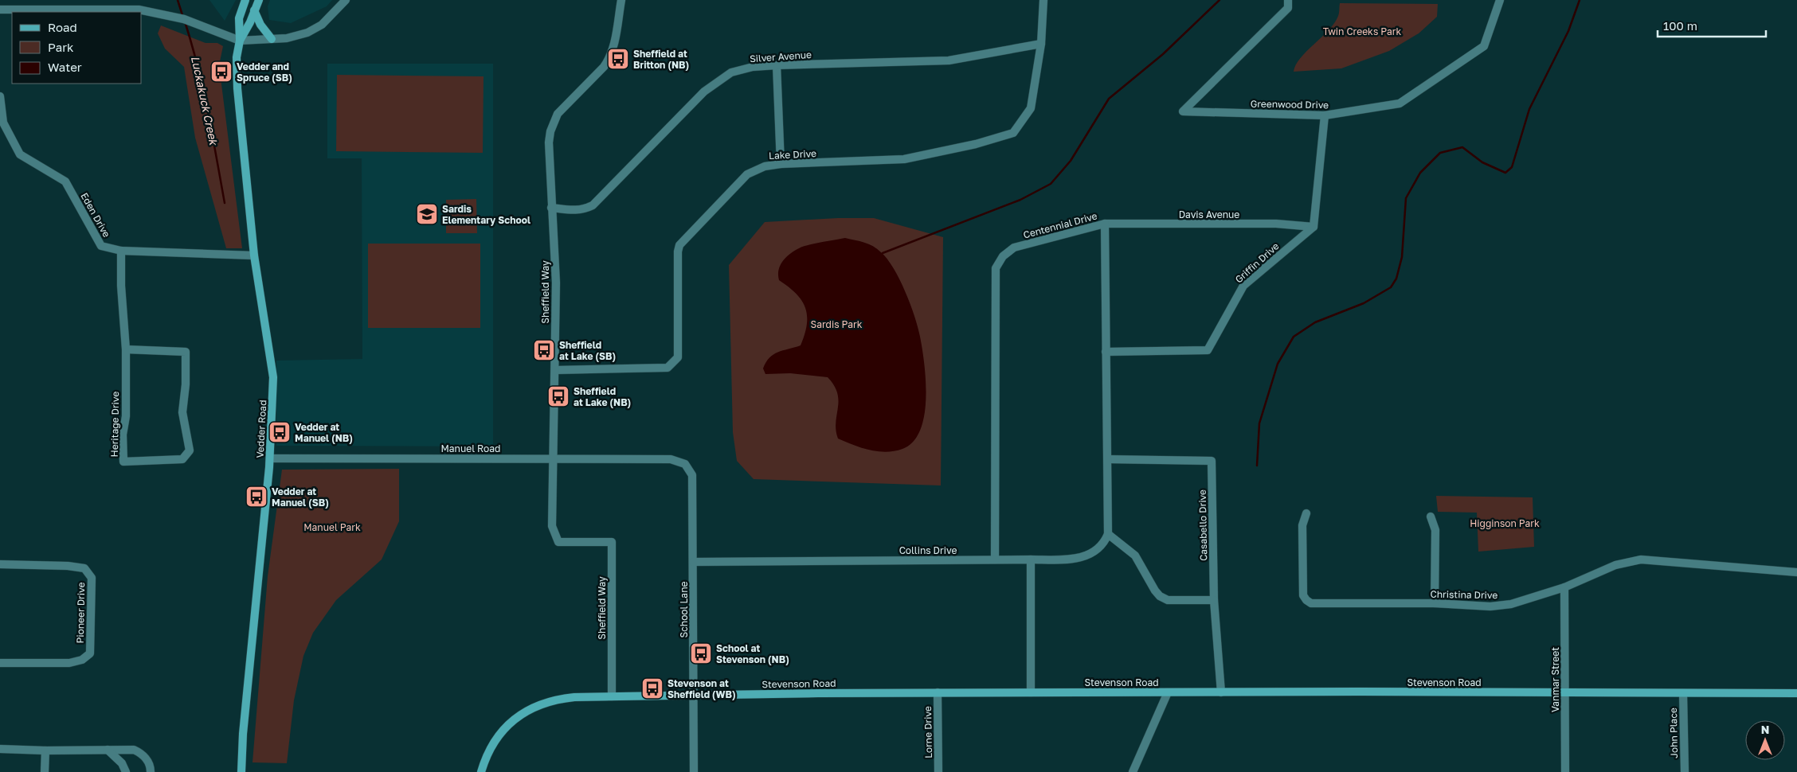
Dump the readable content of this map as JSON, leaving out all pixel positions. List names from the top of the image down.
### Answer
{
  "streets": {
    "street": [
      "Silver Avenue",
      "Greenwood Drive",
      "Lake Drive",
      "Davis Avenue",
      "Eden Drive",
      "Centennial Drive",
      "Griffin Drive",
      "Sheffield Way",
      "Heritage Drive",
      "Vedder Road",
      "Manuel Road",
      "Casabello Drive",
      "Collins Drive",
      "Christina Drive",
      "School Lane",
      "Pioneer Drive",
      "Vanmar Street",
      "Stevenson Road",
      "Lorne Drive",
      "John Place"
    ]
  },
  "crossings": [
    ["Silver Avenue", "Lake Drive"],
    ["Silver Avenue", "Sheffield Way"],
    ["Lake Drive", "Sheffield Way"],
    ["Davis Avenue", "Centennial Drive"],
    ["Davis Avenue", "Griffin Drive"],
    ["Eden Drive", "Heritage Drive"],
    ["Eden Drive", "Vedder Road"],
    ["Centennial Drive", "Griffin Drive"],
    ["Centennial Drive", "Casabello Drive"],
    ["Centennial Drive", "Collins Drive"],
    ["Sheffield Way", "Manuel Road"],
    ["Sheffield Way", "Stevenson Road"],
    ["Vedder Road", "Manuel Road"],
    ["Manuel Road", "School Lane"],
    ["Casabello Drive", "Stevenson Road"],
    ["Collins Drive", "School Lane"],
    ["Christina Drive", "Vanmar Street"],
    ["School Lane", "Stevenson Road"],
    ["Vanmar Street", "Stevenson Road"],
    ["Stevenson Road", "Lorne Drive"],
    ["Stevenson Road", "John Place"]
  ],
  "water": ["Luckakuck Creek"],
  "parks": [
    "Twin Creeks Park",
    "Sardis Park",
    "Higginson Park",
    "Manuel Park"
  ],
  "places": {
    "bus stop": [
      "Sheffield at Britton (NB)",
      "Vedder and Spruce (SB)",
      "Sheffield at Lake (SB)",
      "Sheffield at Lake (NB)",
      "Vedder at Manuel (NB)",
      "Vedder at Manuel (SB)",
      "School at Stevenson (NB)",
      "Stevenson at Sheffield (WB)"
    ],
    "school or university": ["Sardis Elementary School"]
  },
  "legend": ["Road", "Park", "Water"],
  "scale_bar": "100 m",
  "north": "top"
}
